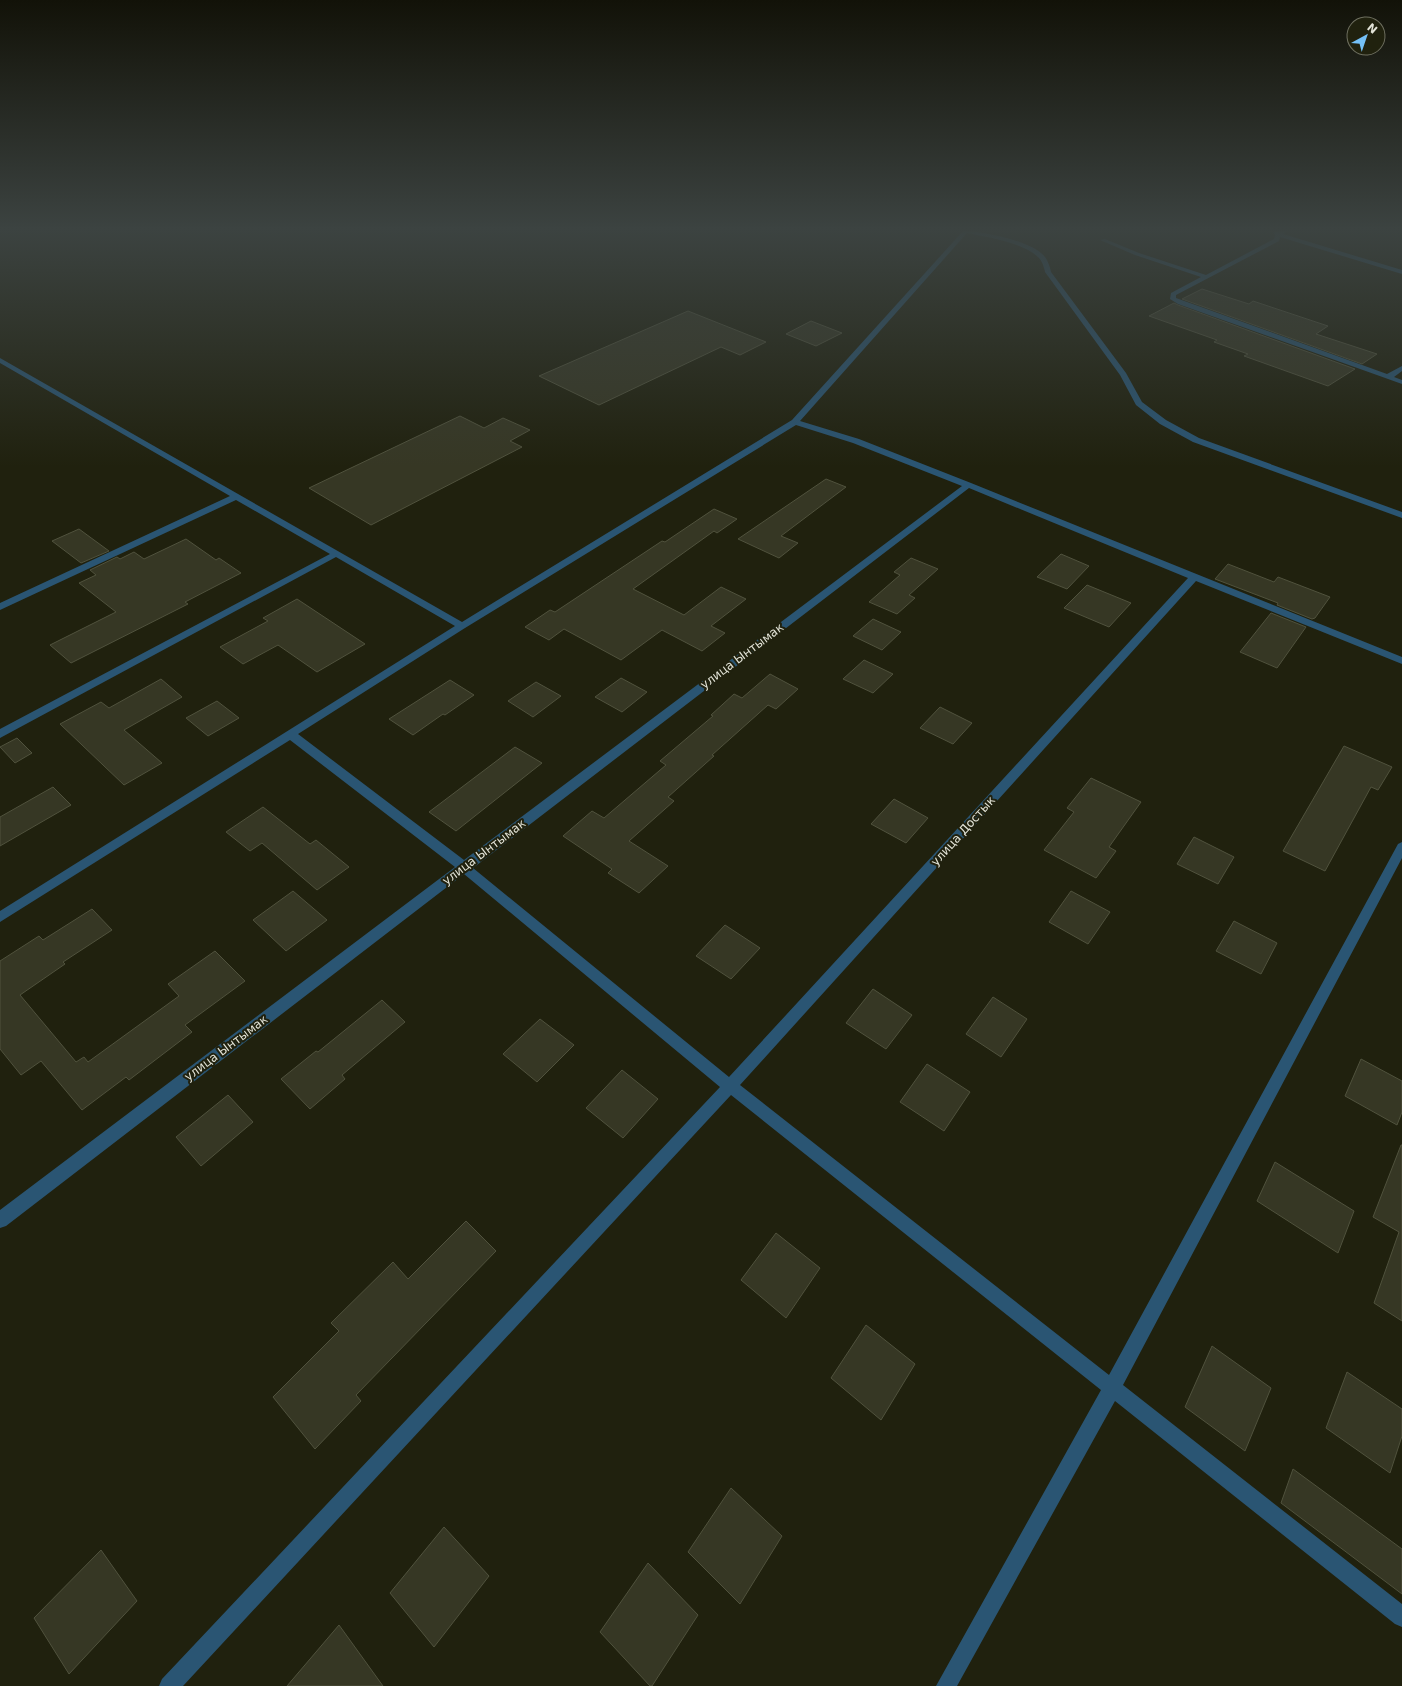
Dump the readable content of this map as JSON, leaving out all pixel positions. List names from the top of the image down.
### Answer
{
  "streets": {
    "street": ["улица Ынтымак", "улица Достык"]
  },
  "north": "top right"
}
